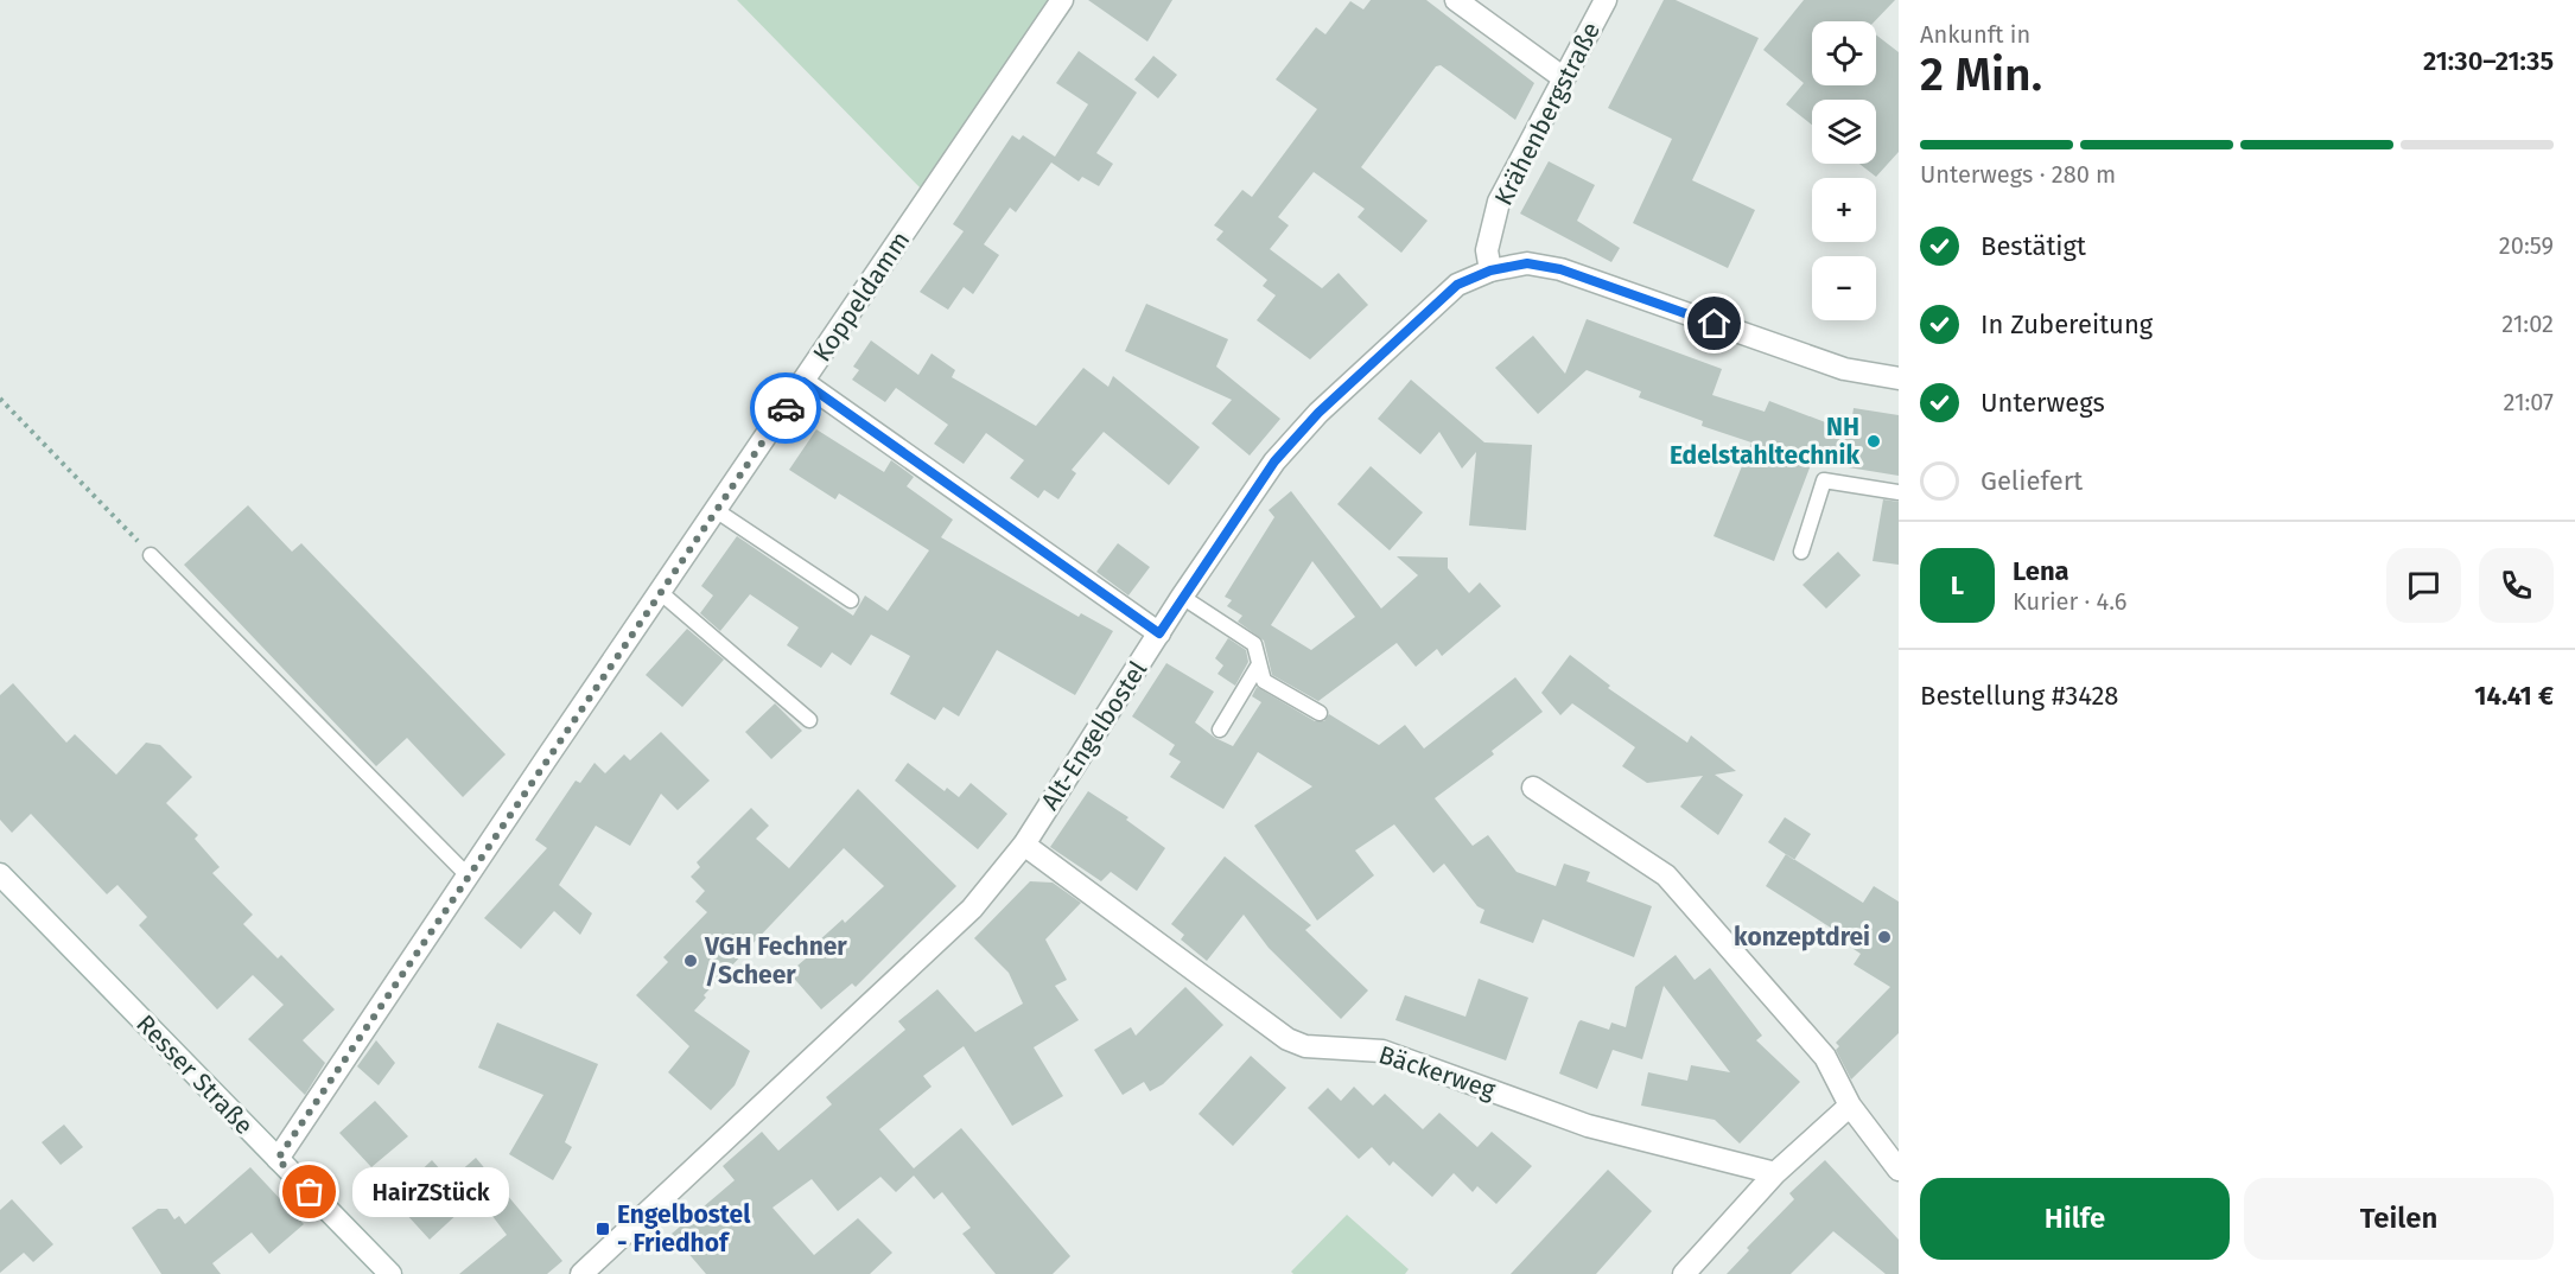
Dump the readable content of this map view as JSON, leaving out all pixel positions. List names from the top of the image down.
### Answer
{
  "streets": {
    "street": [
      "Krähenbergstraße",
      "Koppeldamm",
      "Alt-Engelbostel",
      "Bäckerweg",
      "Resser Straße"
    ]
  },
  "crossings": [
    ["Krähenbergstraße", "Alt-Engelbostel"],
    ["Koppeldamm", "Resser Straße"],
    ["Alt-Engelbostel", "Bäckerweg"]
  ],
  "places": {
    "other": [
      "NH Edelstahltechnik",
      "konzeptdrei",
      "VGH Fechner /Scheer",
      "HairZStück"
    ],
    "transit": ["Engelbostel - Friedhof"]
  },
  "page": {
    "heading": ["2 Min.", "Ankunft in", "21:30–21:35"],
    "panel": [
      "Lena",
      "Kurier · 4.6",
      "Bestellung #3428",
      "14.41 €"
    ],
    "map_buttons": ["+", "−"],
    "bar": "Unterwegs · 280 m",
    "list": [
      ["Bestätigt", "20:59"],
      ["In Zubereitung", "21:02"],
      ["Unterwegs", "21:07"],
      "Geliefert"
    ],
    "round": "L",
    "buttons": ["Hilfe", "Teilen"],
    "bubble": "HairZStück"
  }
}
